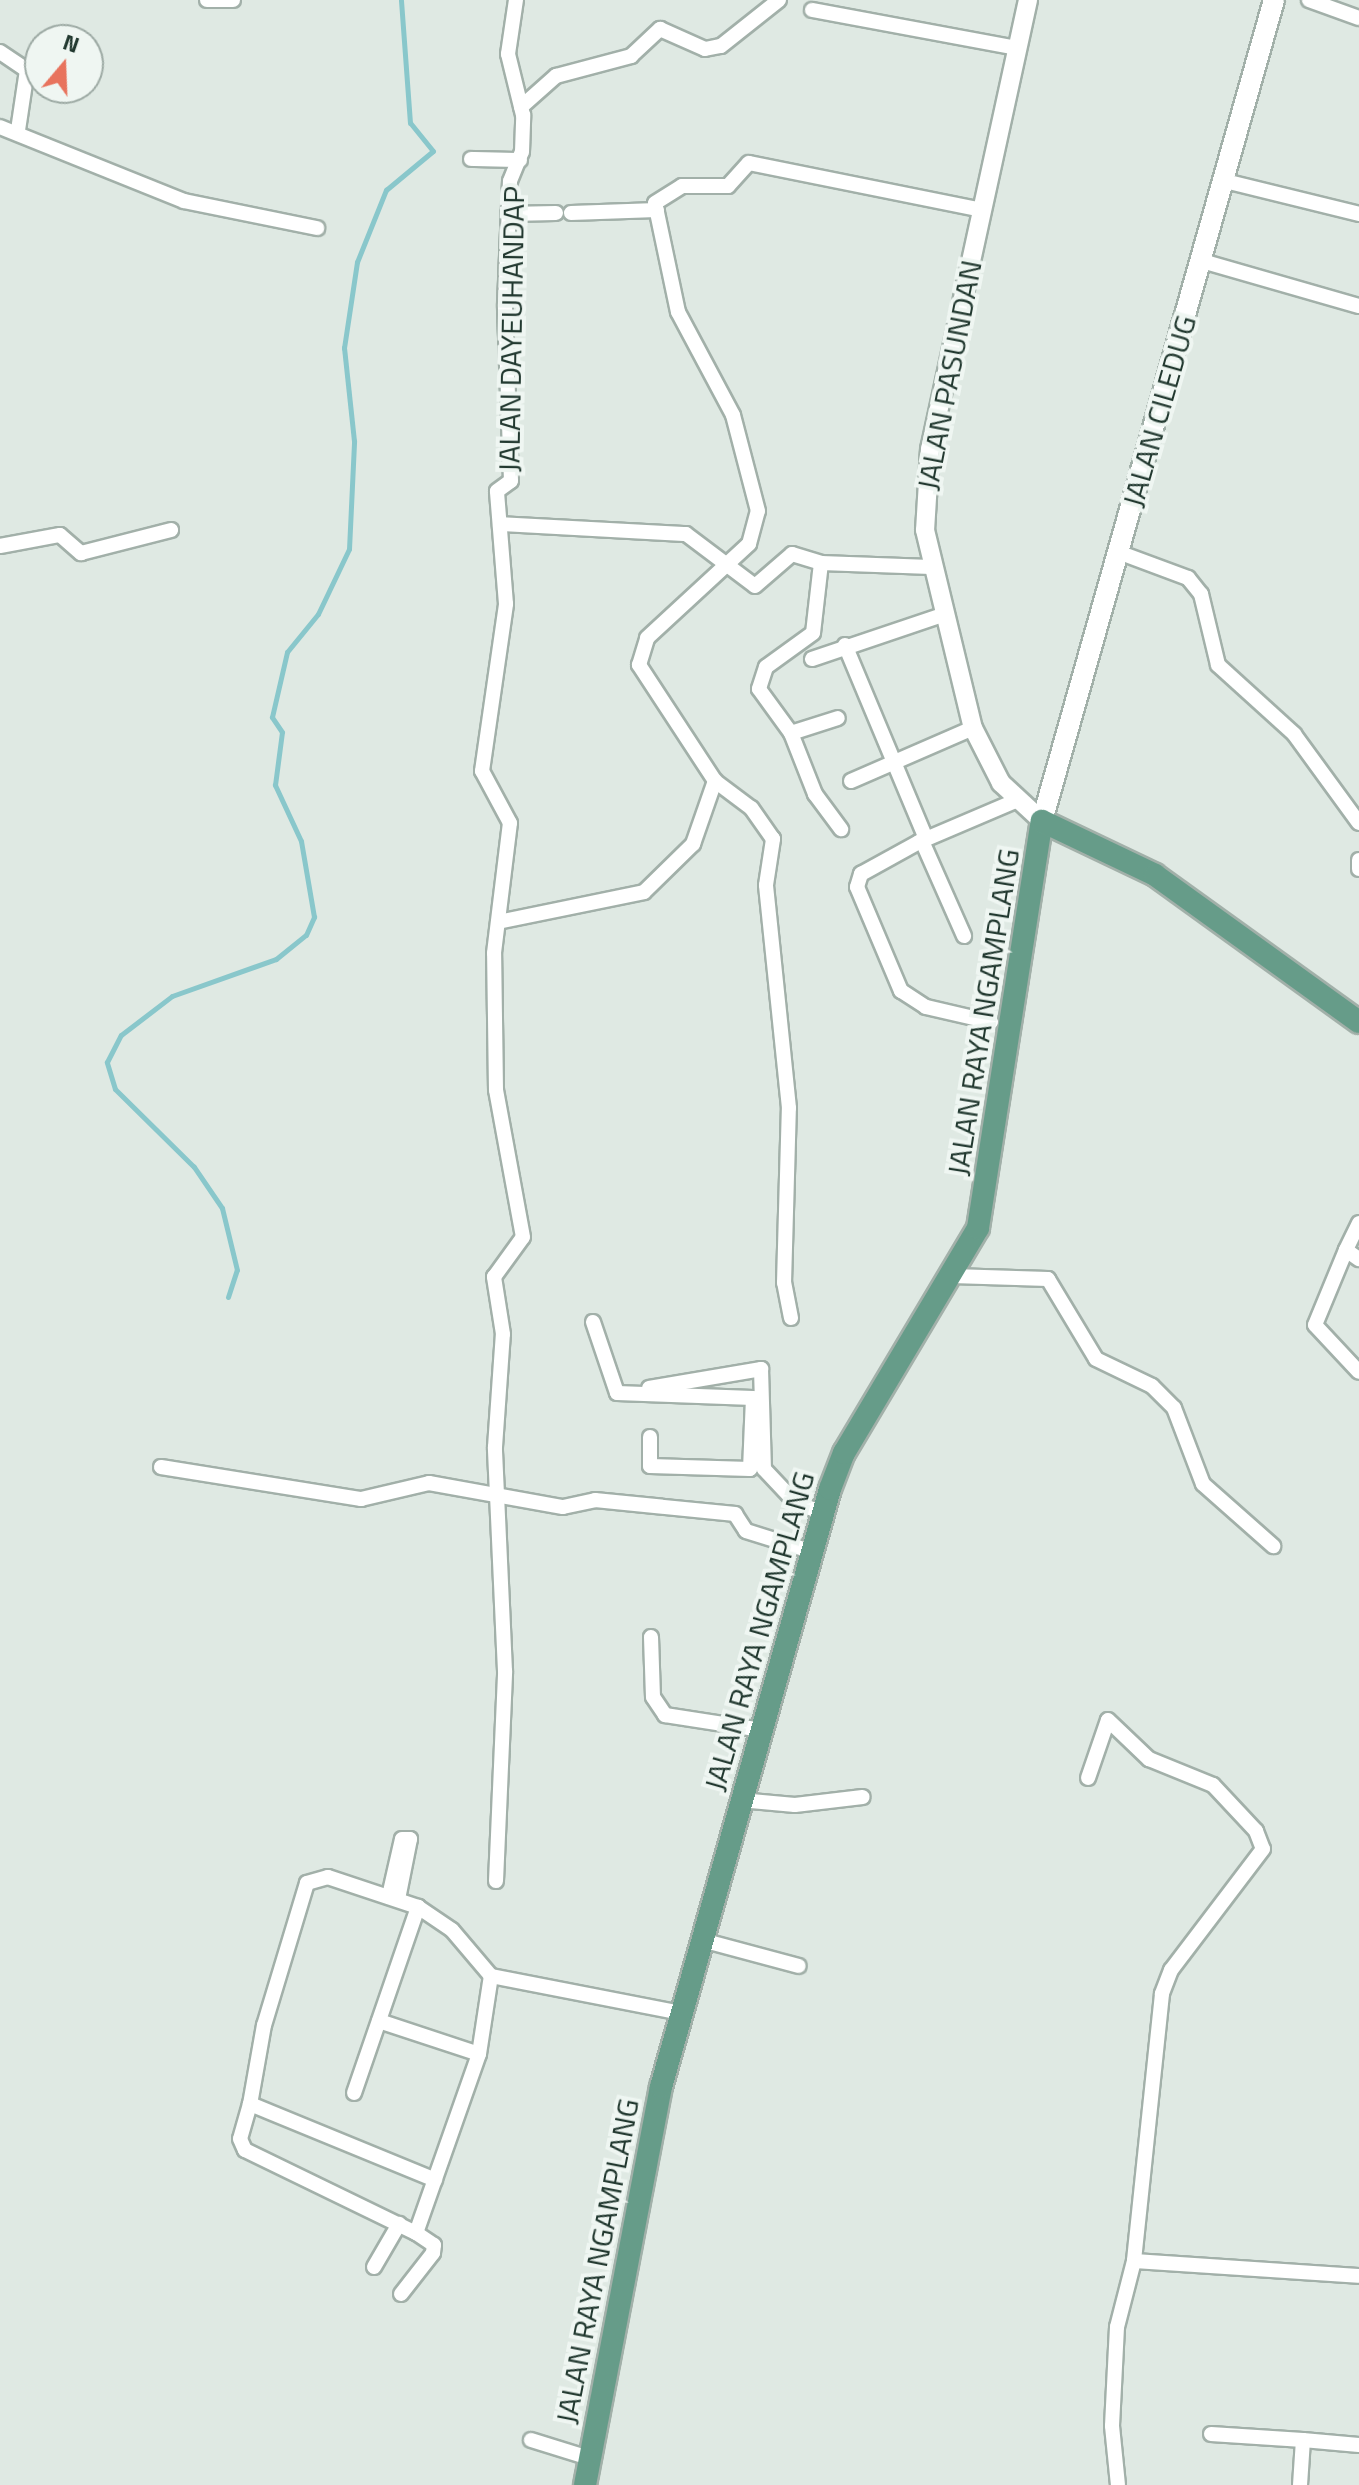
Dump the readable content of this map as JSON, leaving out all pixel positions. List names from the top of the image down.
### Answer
{
  "streets": {
    "main road": ["JALAN CILEDUG", "JALAN RAYA NGAMPLANG"],
    "street": ["JALAN DAYEUHANDAP", "JALAN PASUNDAN"]
  },
  "crossings": [
    ["JALAN PASUNDAN", "JALAN CILEDUG"],
    ["JALAN PASUNDAN", "JALAN RAYA NGAMPLANG"],
    ["JALAN CILEDUG", "JALAN RAYA NGAMPLANG"]
  ],
  "north": "top"
}
